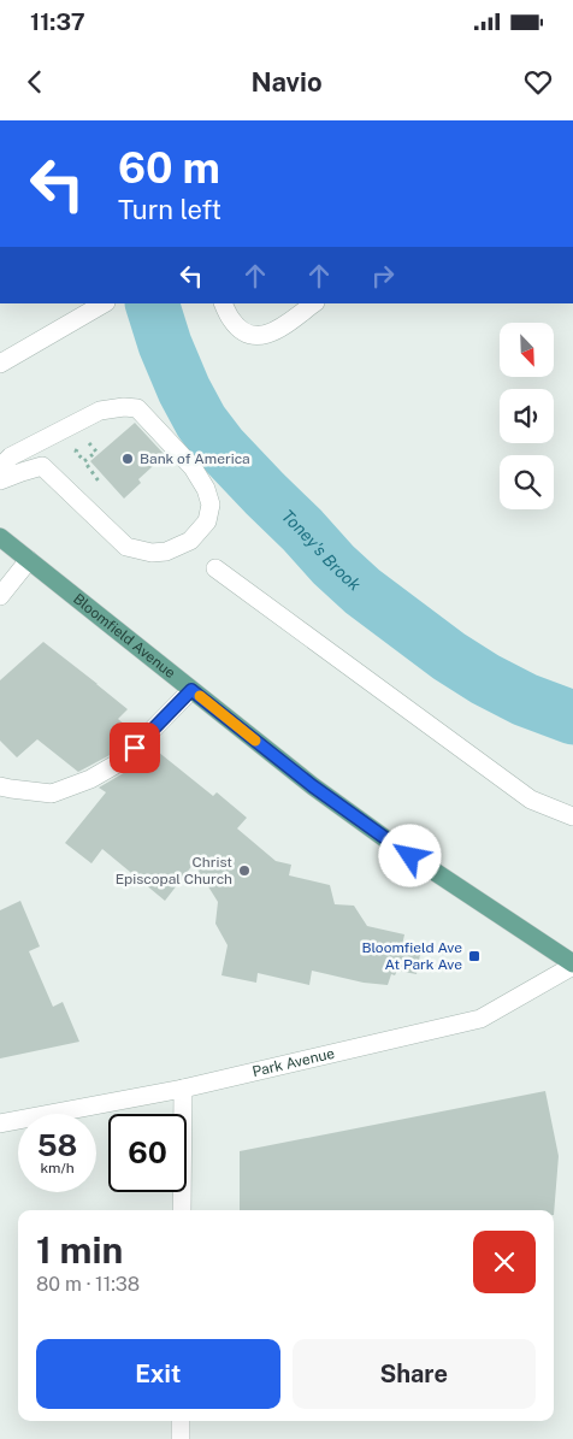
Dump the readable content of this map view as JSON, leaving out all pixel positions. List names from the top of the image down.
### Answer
{
  "streets": {
    "main road": ["Bloomfield Avenue"],
    "street": ["Park Avenue"]
  },
  "crossings": [
    ["Bloomfield Avenue", "Park Avenue"]
  ],
  "water": ["Toney's Brook"],
  "places": {
    "other": ["Bank of America", "Christ Episcopal Church"],
    "transit": ["Bloomfield Ave At Park Ave"]
  },
  "north": "bottom right",
  "page": {
    "status": "11:37",
    "header": "Navio",
    "turn": ["60 m", "Turn left"],
    "speed": "58 km/h",
    "limit": "60",
    "heading": ["1 min", "80 m · 11:38"],
    "buttons": ["Exit", "Share"]
  }
}
